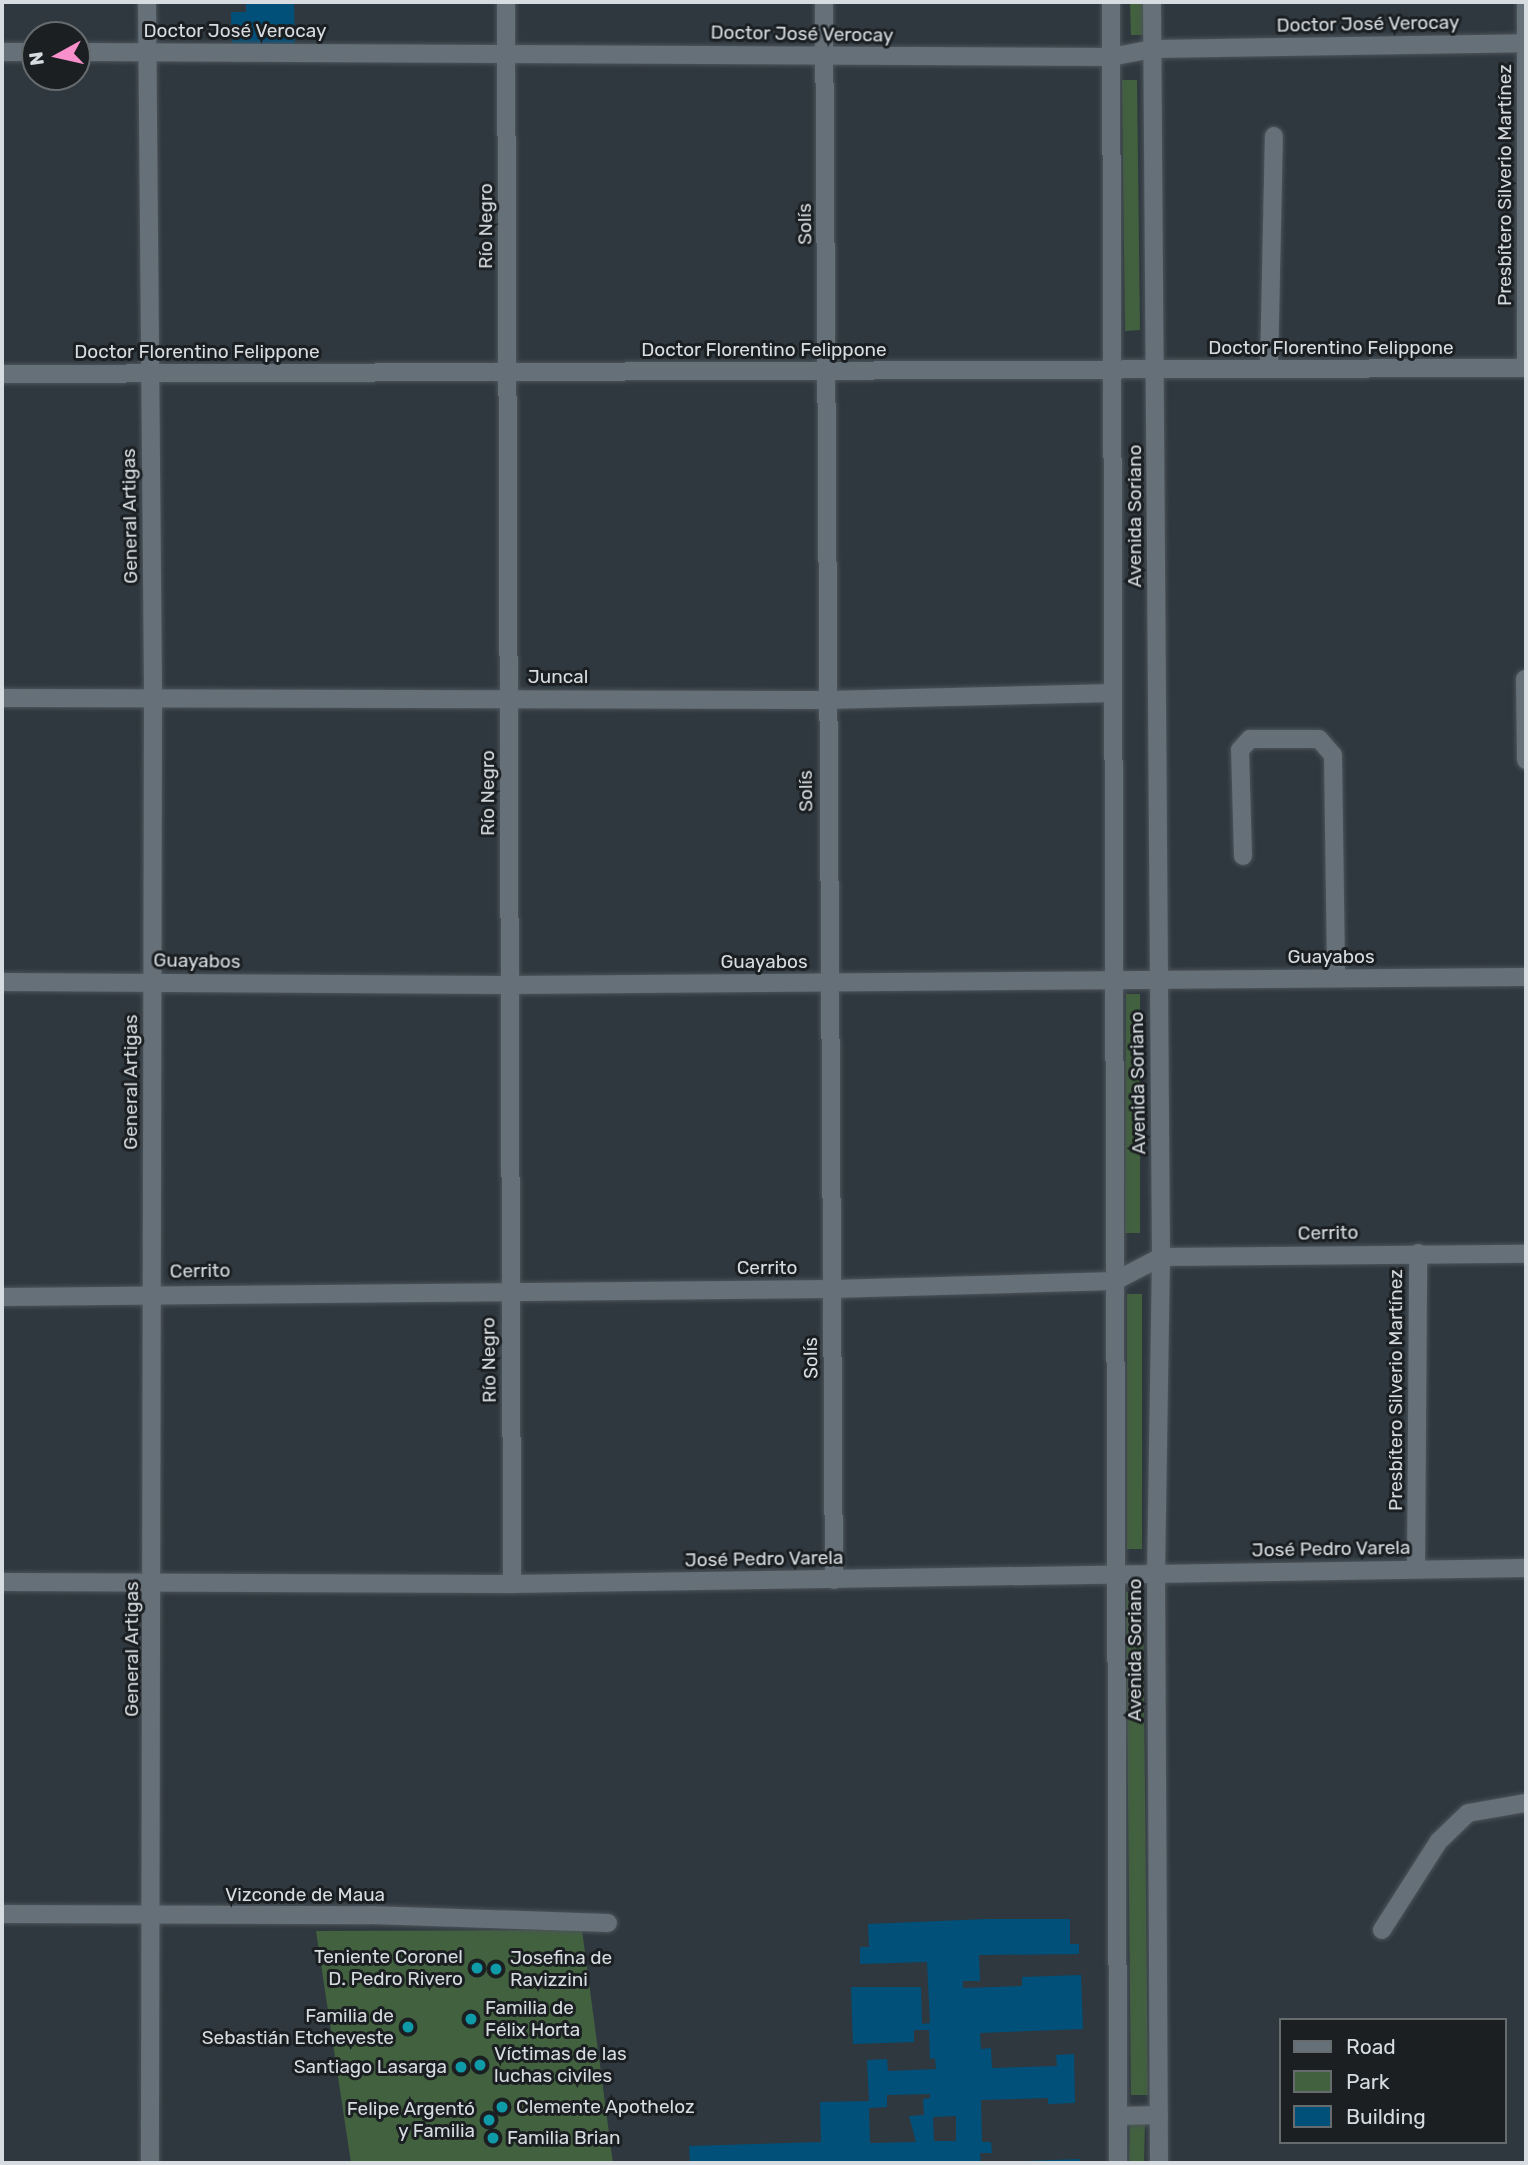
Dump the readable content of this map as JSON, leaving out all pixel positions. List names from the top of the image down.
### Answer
{
  "streets": {
    "street": [
      "Doctor José Verocay",
      "Presbítero Silverio Martínez",
      "Solís",
      "Río Negro",
      "Doctor Florentino Felippone",
      "General Artigas",
      "Avenida Soriano",
      "Juncal",
      "Guayabos",
      "Cerrito",
      "José Pedro Varela",
      "Vizconde de Maua"
    ]
  },
  "crossings": [
    ["Doctor José Verocay", "Presbítero Silverio Martínez"],
    ["Doctor José Verocay", "Solís"],
    ["Doctor José Verocay", "Río Negro"],
    ["Doctor José Verocay", "General Artigas"],
    ["Doctor José Verocay", "Avenida Soriano"],
    ["Presbítero Silverio Martínez", "Doctor Florentino Felippone"],
    ["Presbítero Silverio Martínez", "Cerrito"],
    ["Presbítero Silverio Martínez", "José Pedro Varela"],
    ["Solís", "Doctor Florentino Felippone"],
    ["Solís", "Juncal"],
    ["Solís", "Guayabos"],
    ["Solís", "Cerrito"],
    ["Solís", "José Pedro Varela"],
    ["Río Negro", "Doctor Florentino Felippone"],
    ["Río Negro", "Juncal"],
    ["Río Negro", "Guayabos"],
    ["Río Negro", "Cerrito"],
    ["Río Negro", "José Pedro Varela"],
    ["Doctor Florentino Felippone", "General Artigas"],
    ["Doctor Florentino Felippone", "Avenida Soriano"],
    ["General Artigas", "Juncal"],
    ["General Artigas", "Guayabos"],
    ["General Artigas", "Cerrito"],
    ["General Artigas", "José Pedro Varela"],
    ["General Artigas", "Vizconde de Maua"],
    ["Avenida Soriano", "Juncal"],
    ["Avenida Soriano", "Guayabos"],
    ["Avenida Soriano", "Cerrito"],
    ["Avenida Soriano", "José Pedro Varela"]
  ],
  "places": [
    "Teniente Coronel D. Pedro Rivero",
    "Josefina de Ravizzini",
    "Familia de Félix Horta",
    "Familia de Sebastián Etcheveste",
    "Víctimas de las luchas civiles",
    "Santiago Lasarga",
    "Clemente Apotheloz",
    "Felipe Argentó y Familia",
    "Familia Brian"
  ],
  "legend": ["Road", "Park", "Building"],
  "north": "left"
}
